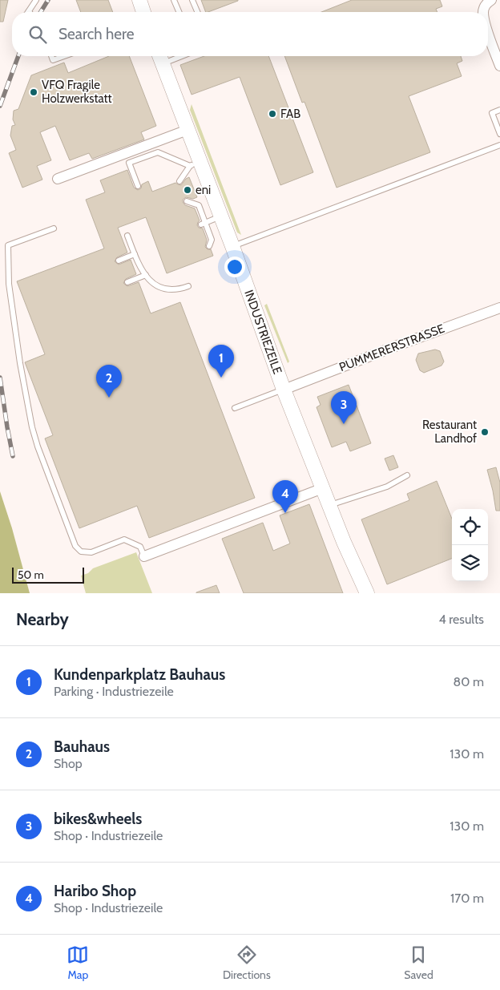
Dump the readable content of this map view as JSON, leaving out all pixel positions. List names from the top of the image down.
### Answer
{
  "streets": {
    "main road": ["INDUSTRIEZEILE"],
    "street": ["PUMMERERSTRASSE"]
  },
  "crossings": [
    ["INDUSTRIEZEILE", "PUMMERERSTRASSE"]
  ],
  "places": [
    "VFQ Fragile Holzwerkstatt",
    "FAB",
    "eni",
    "Restaurant Landhof"
  ],
  "scale_bar": "50 m",
  "page": {
    "search": "Search here",
    "pins": [
      "1",
      "2",
      "3",
      "4"
    ],
    "scale": "50 m",
    "heading": ["Nearby", "4 results"],
    "list": [
      {
        "mark": "1",
        "name": "Kundenparkplatz Bauhaus",
        "note": "Parking · Industriezeile",
        "value": "80 m"
      },
      {
        "mark": "2",
        "name": "Bauhaus",
        "note": "Shop",
        "value": "130 m"
      },
      {
        "mark": "3",
        "name": "bikes&wheels",
        "note": "Shop · Industriezeile",
        "value": "130 m"
      },
      {
        "mark": "4",
        "name": "Haribo Shop",
        "note": "Shop · Industriezeile",
        "value": "170 m"
      }
    ],
    "nav": ["Map", "Directions", "Saved"]
  }
}
